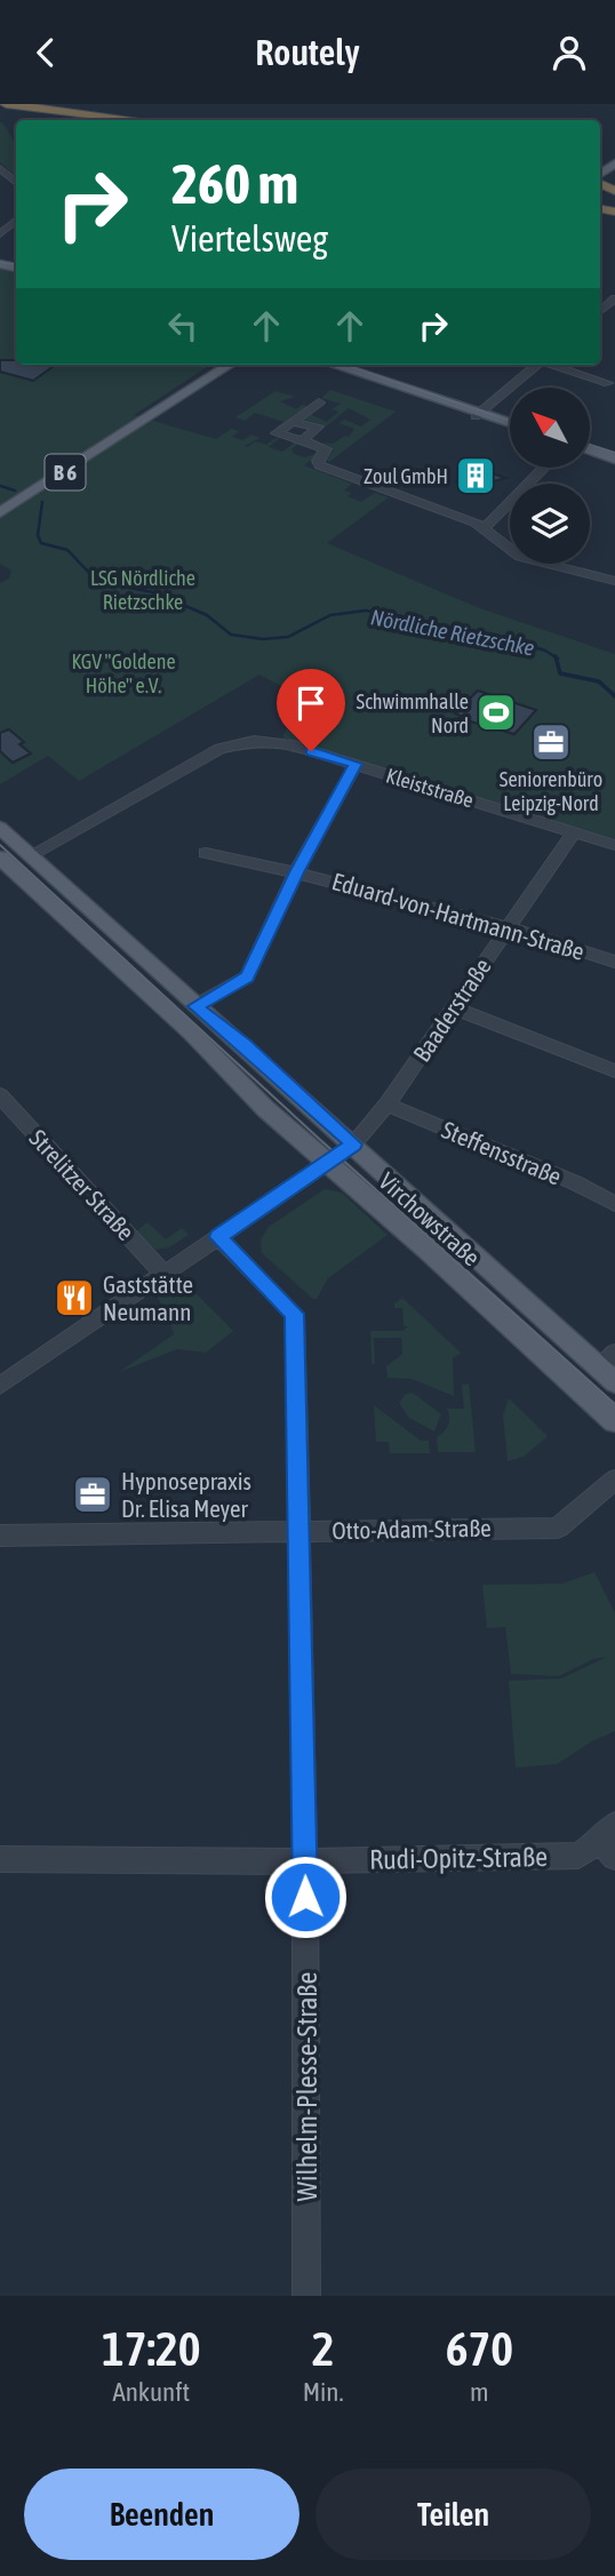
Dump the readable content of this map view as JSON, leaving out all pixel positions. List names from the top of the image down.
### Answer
{
  "streets": {
    "main road": ["B 6", "Virchowstraße"],
    "street": [
      "Kleiststraße",
      "Eduard-von-Hartmann-Straße",
      "Baaderstraße",
      "Steffensstraße",
      "Strelitzer Straße",
      "Otto-Adam-Straße",
      "Rudi-Opitz-Straße",
      "Wilhelm-Plesse-Straße"
    ]
  },
  "crossings": [
    ["Kleiststraße", "Baaderstraße"],
    ["Kleiststraße", "Virchowstraße"],
    ["Eduard-von-Hartmann-Straße", "Baaderstraße"],
    ["Baaderstraße", "Steffensstraße"],
    ["Baaderstraße", "Strelitzer Straße"],
    ["Baaderstraße", "Virchowstraße"],
    ["Baaderstraße", "Wilhelm-Plesse-Straße"],
    ["Otto-Adam-Straße", "Wilhelm-Plesse-Straße"],
    ["Rudi-Opitz-Straße", "Wilhelm-Plesse-Straße"]
  ],
  "water": ["Nördliche Rietzschke"],
  "parks": ["LSG Nördliche Rietzschke", "KGV \"Goldene Höhe\" e.V."],
  "places": {
    "building": ["Zoul GmbH"],
    "sports": ["Schwimmhalle Nord"],
    "office": ["Seniorenbüro Leipzig-Nord", "Hypnosepraxis Dr. Elisa Meyer"],
    "restaurant": ["Gaststätte Neumann"]
  },
  "north": "top left",
  "page": {
    "header": "Routely",
    "turn": ["260 m", "Viertelsweg"],
    "eta": [
      "17:20",
      "Ankunft",
      "2",
      "Min.",
      "670",
      "m"
    ],
    "buttons": ["Beenden", "Teilen"]
  }
}
